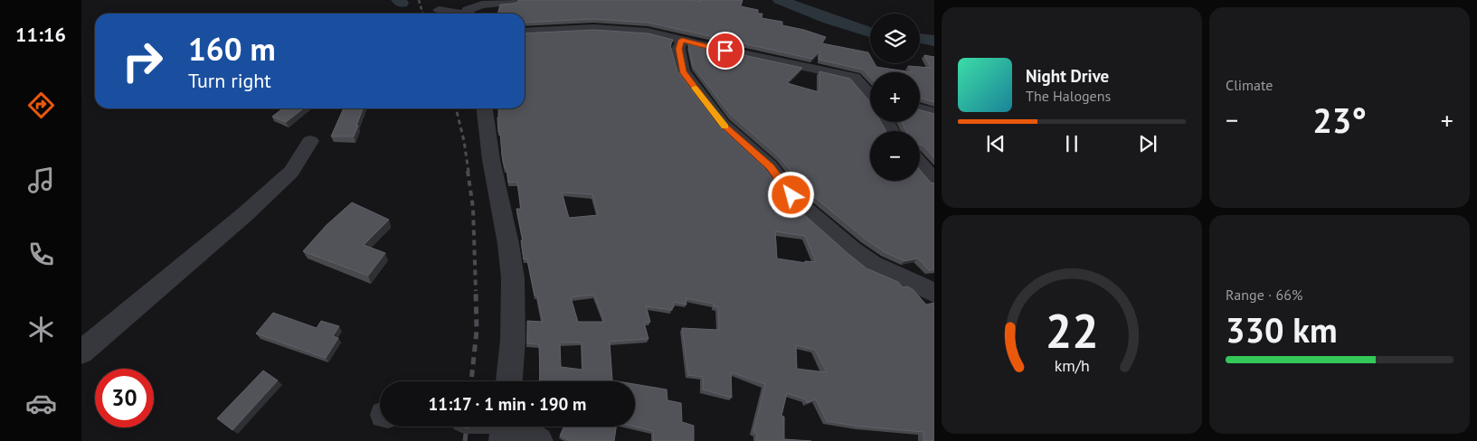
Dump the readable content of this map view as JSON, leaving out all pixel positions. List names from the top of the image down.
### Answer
{
  "page": {
    "tabs": "11:16",
    "tile": [
      "Climate",
      ["Range · 66%", "330 km"]
    ],
    "map_buttons": ["+", "−"],
    "turn": ["160 m", "Turn right"],
    "song": ["Night Drive", "The Halogens"],
    "heat": ["−", "23°", "+"],
    "limit": "30",
    "trip": "11:17 · 1 min · 190 m",
    "gauge": ["22", "km/h"]
  }
}
